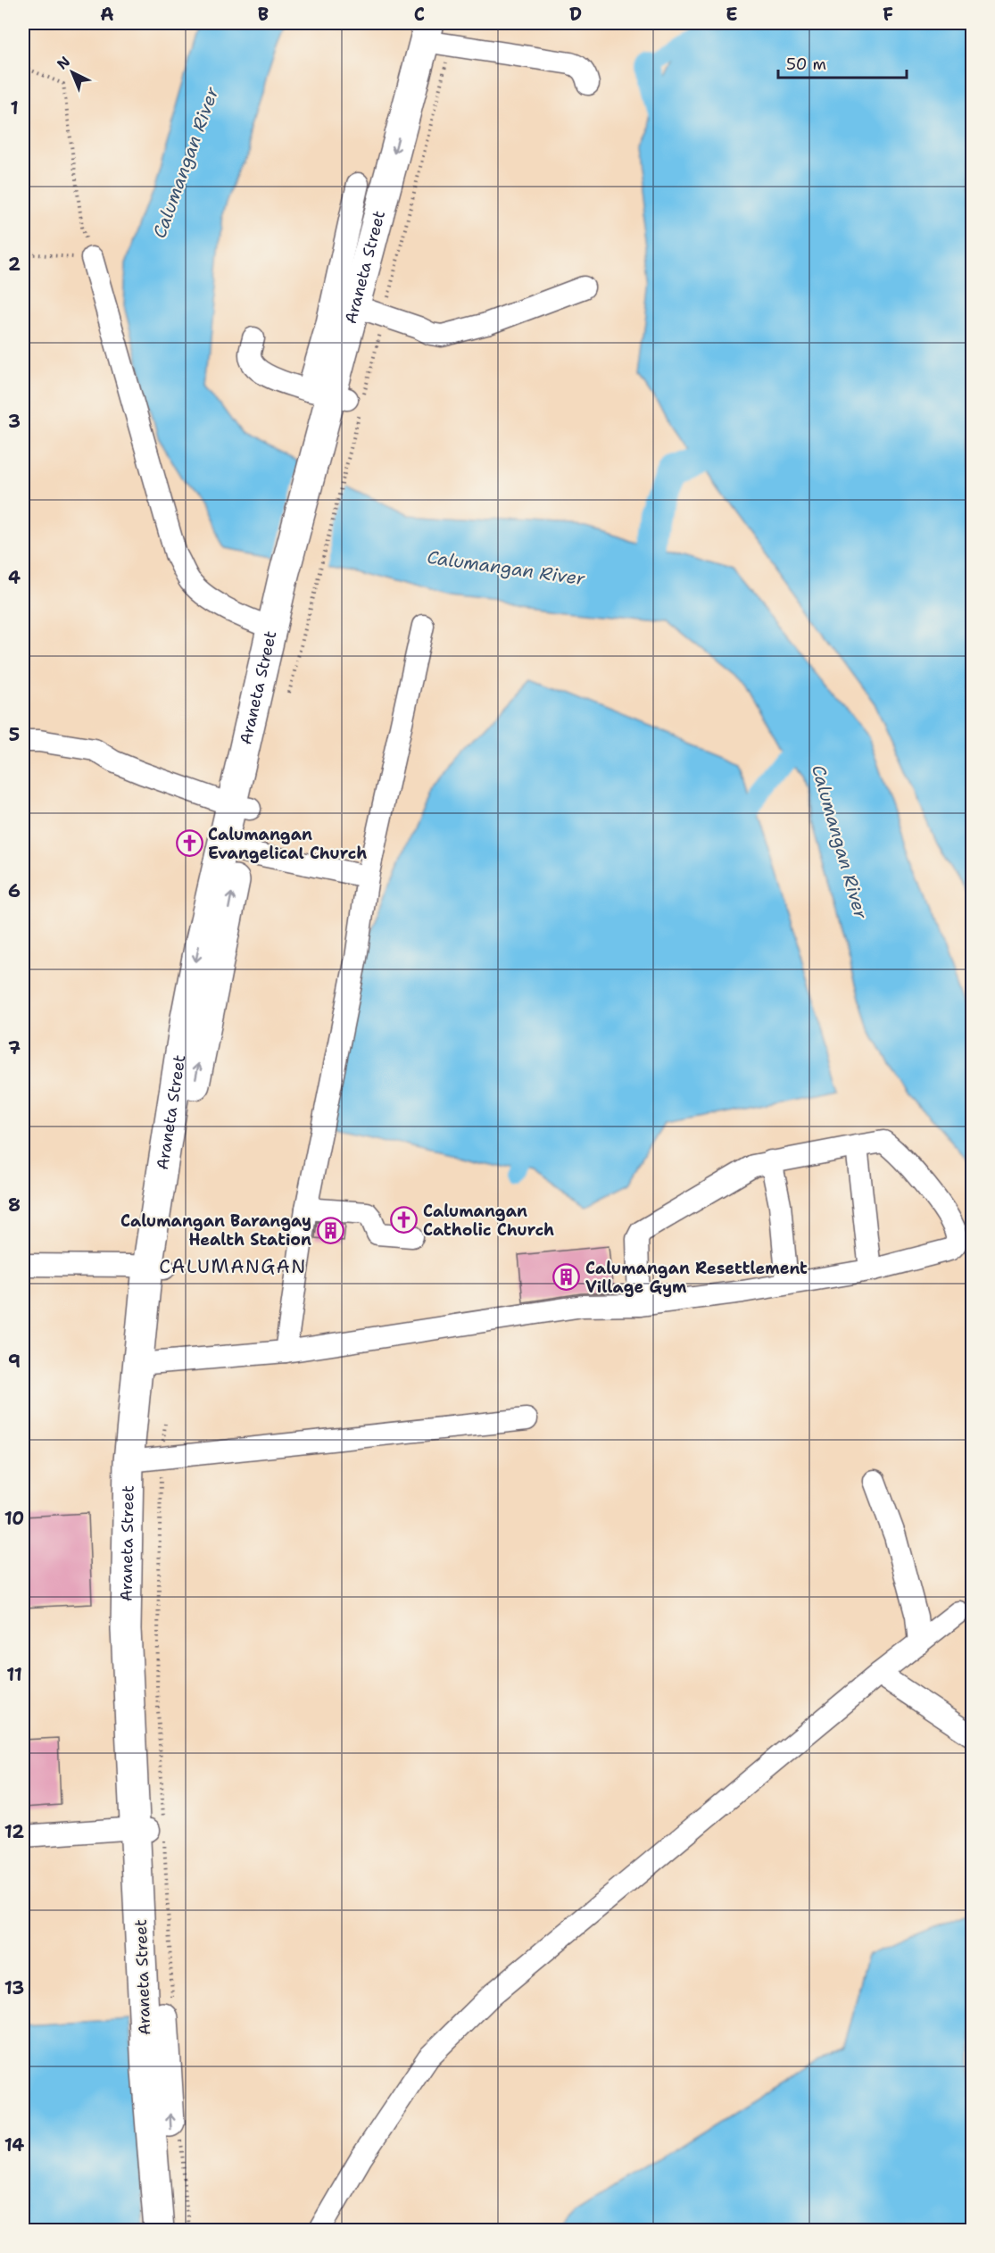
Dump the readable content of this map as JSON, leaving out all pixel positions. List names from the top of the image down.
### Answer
{
  "streets": {
    "highway": ["Araneta Street"]
  },
  "districts": ["CALUMANGAN"],
  "water": ["Calumangan River"],
  "places": {
    "church": ["Calumangan Evangelical Church", "Calumangan Catholic Church"],
    "building": ["Calumangan Barangay Health Station", "Calumangan Resettlement Village Gym"]
  },
  "scale_bar": "50 m",
  "north": "top left",
  "grid": {
    "columns": [
      "A",
      "B",
      "C",
      "D",
      "E",
      "F"
    ],
    "rows": [
      "1",
      "2",
      "3",
      "4",
      "5",
      "6",
      "7",
      "8",
      "9",
      "10",
      "11",
      "12",
      "13",
      "14"
    ]
  }
}
